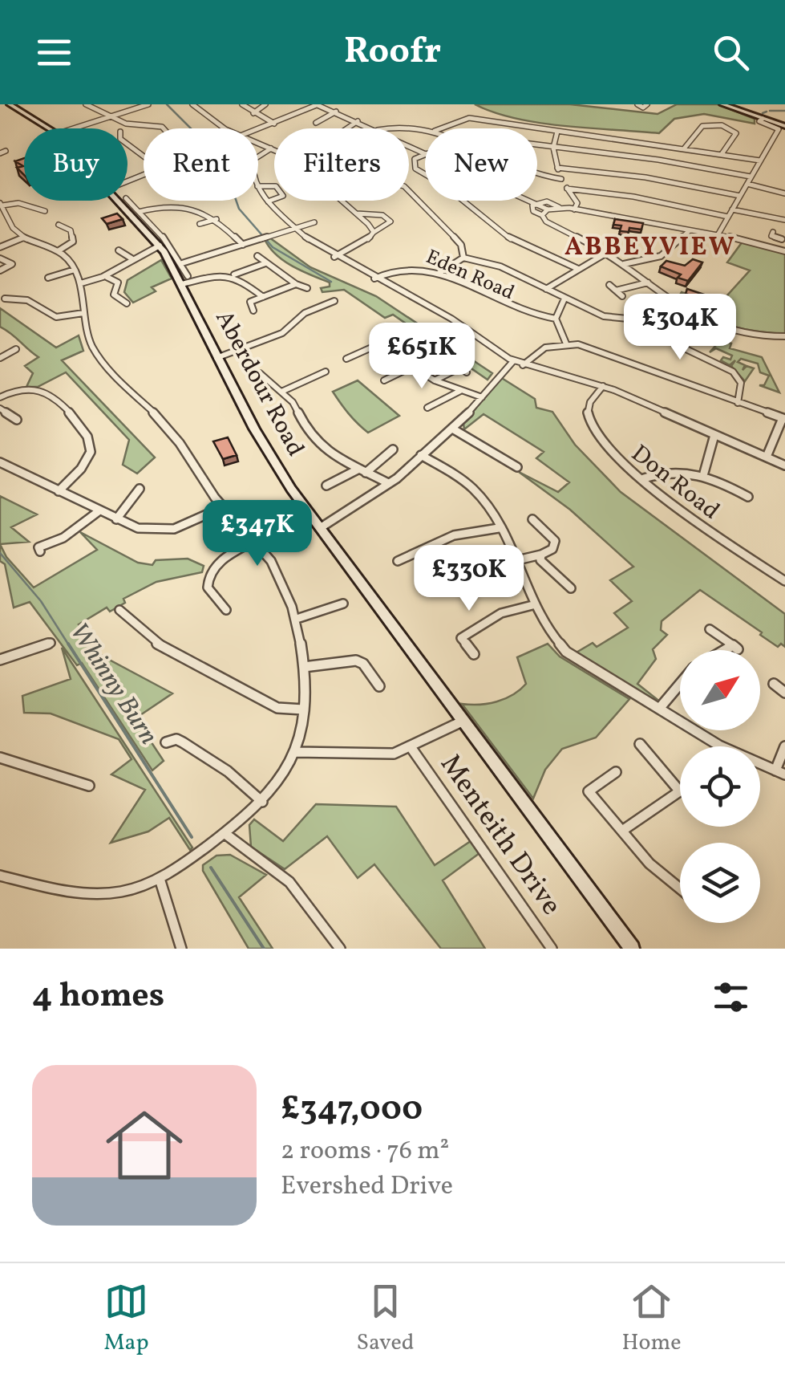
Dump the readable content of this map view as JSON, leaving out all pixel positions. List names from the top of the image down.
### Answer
{
  "streets": {
    "main road": ["Aberdour Road"],
    "street": ["Eden Road", "Don Road", "Menteith Drive"]
  },
  "districts": ["ABBEYVIEW"],
  "water": ["Whinny Burn"],
  "north": "top right",
  "page": {
    "header": "Roofr",
    "chip": [
      "Buy",
      "Rent",
      "Filters",
      "New"
    ],
    "price": [
      "£304K",
      "£651K",
      "£347K",
      "£330K"
    ],
    "heading": "4 homes",
    "list": [
      {
        "name": "£347,000",
        "note": "2 rooms · 76 m² · Evershed Drive"
      }
    ],
    "tabs": ["Map", "Saved", "Home"]
  }
}
